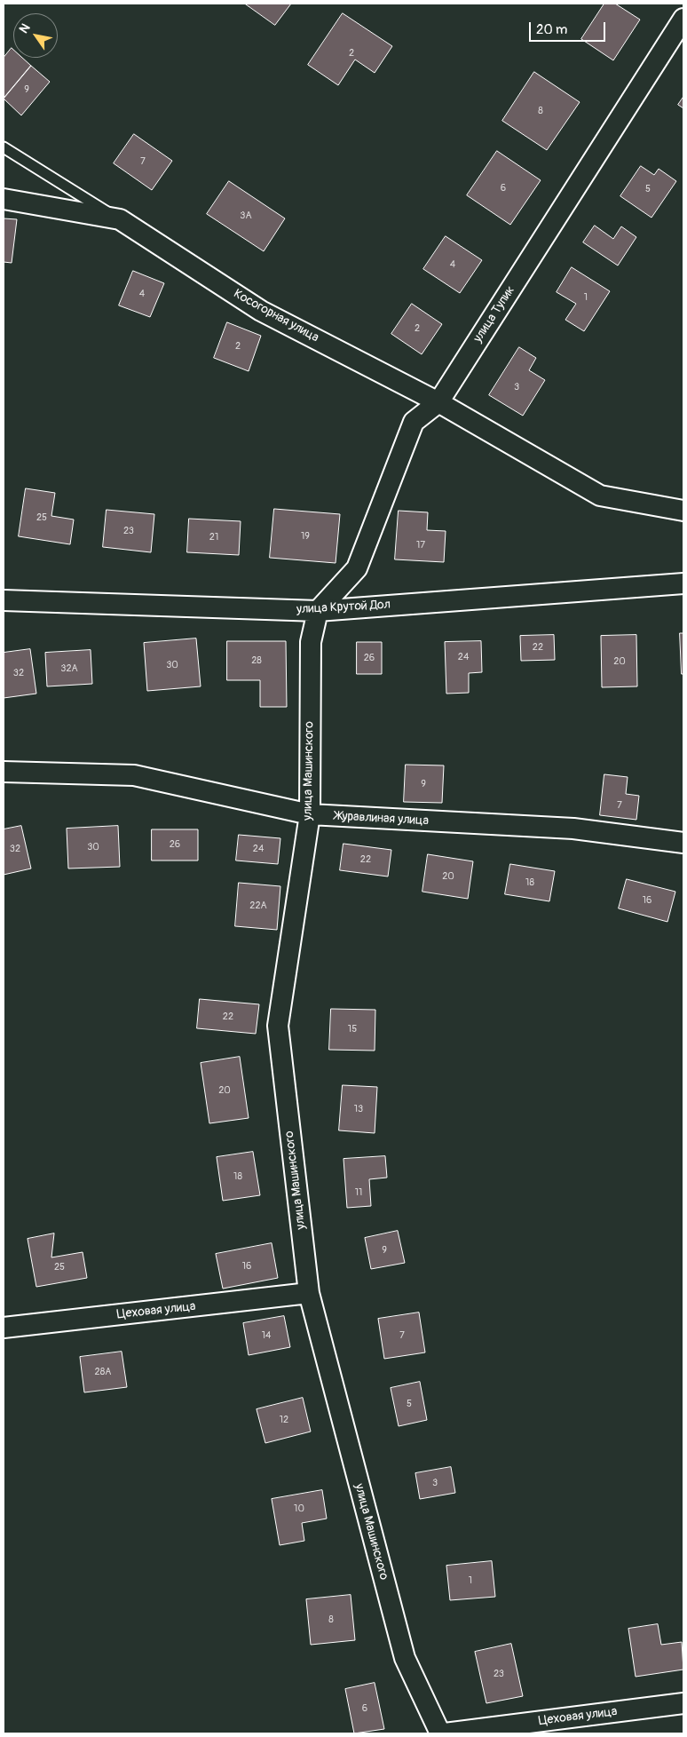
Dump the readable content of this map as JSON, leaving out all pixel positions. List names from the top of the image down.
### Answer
{
  "streets": {
    "street": [
      "улица Тупик",
      "Косогорная улица",
      "улица Крутой Дол",
      "улица Машинского",
      "Журавлиная улица",
      "Цеховая улица"
    ]
  },
  "crossings": [
    ["улица Тупик", "Косогорная улица"],
    ["улица Тупик", "улица Крутой Дол"],
    ["улица Тупик", "улица Машинского"],
    ["улица Крутой Дол", "улица Машинского"],
    ["улица Машинского", "Журавлиная улица"],
    ["улица Машинского", "Цеховая улица"]
  ],
  "house_numbers": [
    "2",
    "9",
    "8",
    "7",
    "6",
    "5",
    "3А",
    "4",
    "4",
    "1",
    "2",
    "2",
    "3",
    "25",
    "23",
    "19",
    "21",
    "17",
    "22",
    "24",
    "26",
    "28",
    "20",
    "30",
    "32А",
    "32",
    "9",
    "7",
    "26",
    "30",
    "32",
    "24",
    "22",
    "20",
    "18",
    "16",
    "22А",
    "22",
    "15",
    "20",
    "13",
    "18",
    "11",
    "9",
    "16",
    "25",
    "14",
    "7",
    "28А",
    "5",
    "12",
    "3",
    "10",
    "1",
    "8",
    "23",
    "6"
  ],
  "scale_bar": "20 m",
  "north": "top left"
}
